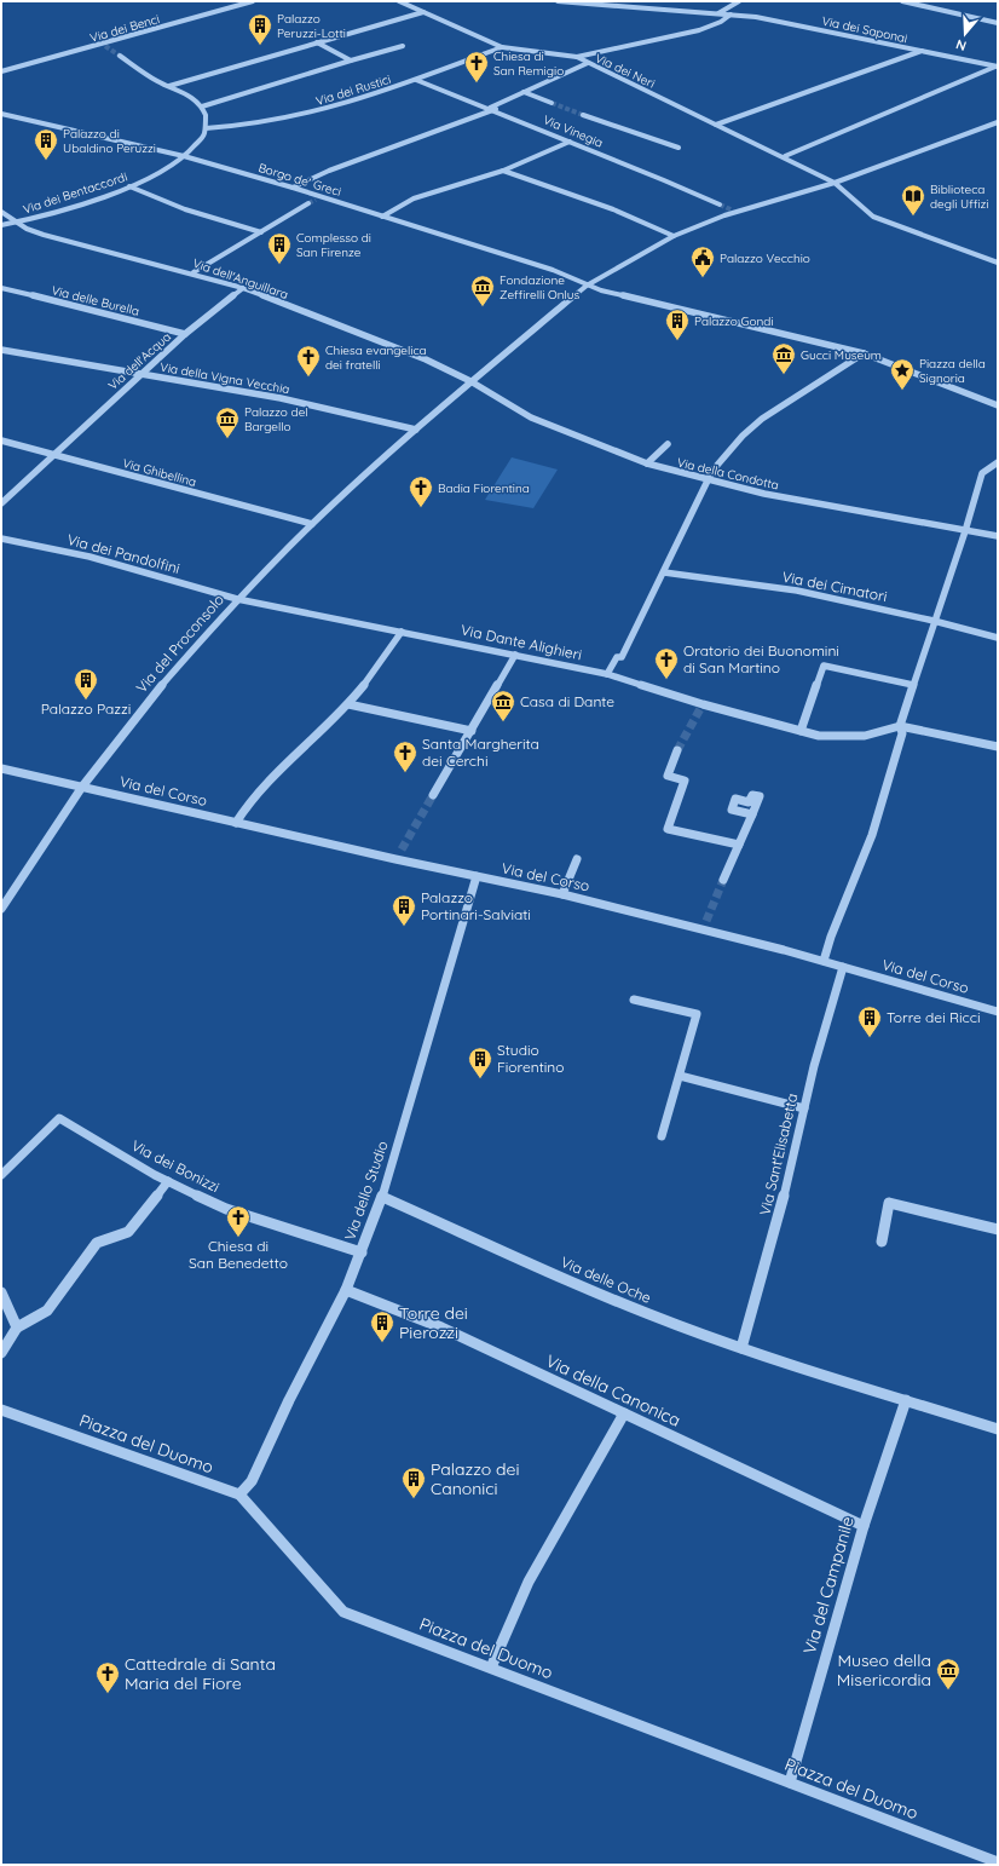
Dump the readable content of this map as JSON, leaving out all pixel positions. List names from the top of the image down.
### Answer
{
  "streets": {
    "street": [
      "Via dei Benci",
      "Via dei Saponai",
      "Via dei Neri",
      "Via dei Rustici",
      "Via Vinegia",
      "Borgo de' Greci",
      "Via dei Bentaccordi",
      "Via dell'Anguillara",
      "Via delle Burella",
      "Via dell'Acqua",
      "Via della Vigna Vecchia",
      "Via Ghibellina",
      "Via della Condotta",
      "Via dei Pandolfini",
      "Via dei Cimatori",
      "Via Dante Alighieri",
      "Via del Proconsolo",
      "Via del Corso",
      "Via Sant'Elisabetta",
      "Via dei Bonizzi",
      "Via dello Studio",
      "Via delle Oche",
      "Via della Canonica",
      "Piazza del Duomo",
      "Via del Campanile"
    ]
  },
  "crossings": [
    ["Via dei Neri", "Via dei Rustici"],
    ["Via dei Neri", "Via del Proconsolo"],
    ["Via dei Rustici", "Via Vinegia"],
    ["Via dei Rustici", "Via dei Bentaccordi"],
    ["Borgo de' Greci", "Via dei Bentaccordi"],
    ["Borgo de' Greci", "Via del Proconsolo"],
    ["Via dei Bentaccordi", "Via dell'Anguillara"],
    ["Via dell'Anguillara", "Via dell'Acqua"],
    ["Via dell'Anguillara", "Via della Condotta"],
    ["Via dell'Anguillara", "Via del Proconsolo"],
    ["Via delle Burella", "Via dell'Acqua"],
    ["Via dell'Acqua", "Via della Vigna Vecchia"],
    ["Via dell'Acqua", "Via Ghibellina"],
    ["Via della Vigna Vecchia", "Via del Proconsolo"],
    ["Via Ghibellina", "Via del Proconsolo"],
    ["Via della Condotta", "Via del Proconsolo"],
    ["Via dei Pandolfini", "Via Dante Alighieri"],
    ["Via dei Pandolfini", "Via del Proconsolo"],
    ["Via Dante Alighieri", "Via del Proconsolo"],
    ["Via del Proconsolo", "Via del Corso"],
    ["Via del Corso", "Via Sant'Elisabetta"],
    ["Via del Corso", "Via dello Studio"],
    ["Via Sant'Elisabetta", "Via delle Oche"],
    ["Via dei Bonizzi", "Via dello Studio"],
    ["Via dello Studio", "Via delle Oche"],
    ["Via dello Studio", "Via della Canonica"],
    ["Via dello Studio", "Piazza del Duomo"],
    ["Via della Canonica", "Via del Campanile"],
    ["Piazza del Duomo", "Via del Campanile"]
  ],
  "places": {
    "building": [
      "Palazzo Peruzzi-Lotti",
      "Palazzo di Ubaldino Peruzzi",
      "Complesso di San Firenze",
      "Palazzo Gondi",
      "Palazzo Pazzi",
      "Palazzo Portinari-Salviati",
      "Torre dei Ricci",
      "Studio Fiorentino",
      "Torre dei Pierozzi",
      "Palazzo dei Canonici"
    ],
    "church": [
      "Chiesa di San Remigio",
      "Chiesa evangelica dei fratelli",
      "Badia Fiorentina",
      "Oratorio dei Buonomini di San Martino",
      "Santa Margherita dei Cerchi",
      "Chiesa di San Benedetto",
      "Cattedrale di Santa Maria del Fiore"
    ],
    "library": ["Biblioteca degli Uffizi"],
    "public building": ["Palazzo Vecchio"],
    "museum": [
      "Fondazione Zeffirelli Onlus",
      "Gucci Museum",
      "Palazzo del Bargello",
      "Casa di Dante",
      "Museo della Misericordia"
    ],
    "place": ["Piazza della Signoria"]
  },
  "north": "bottom"
}
